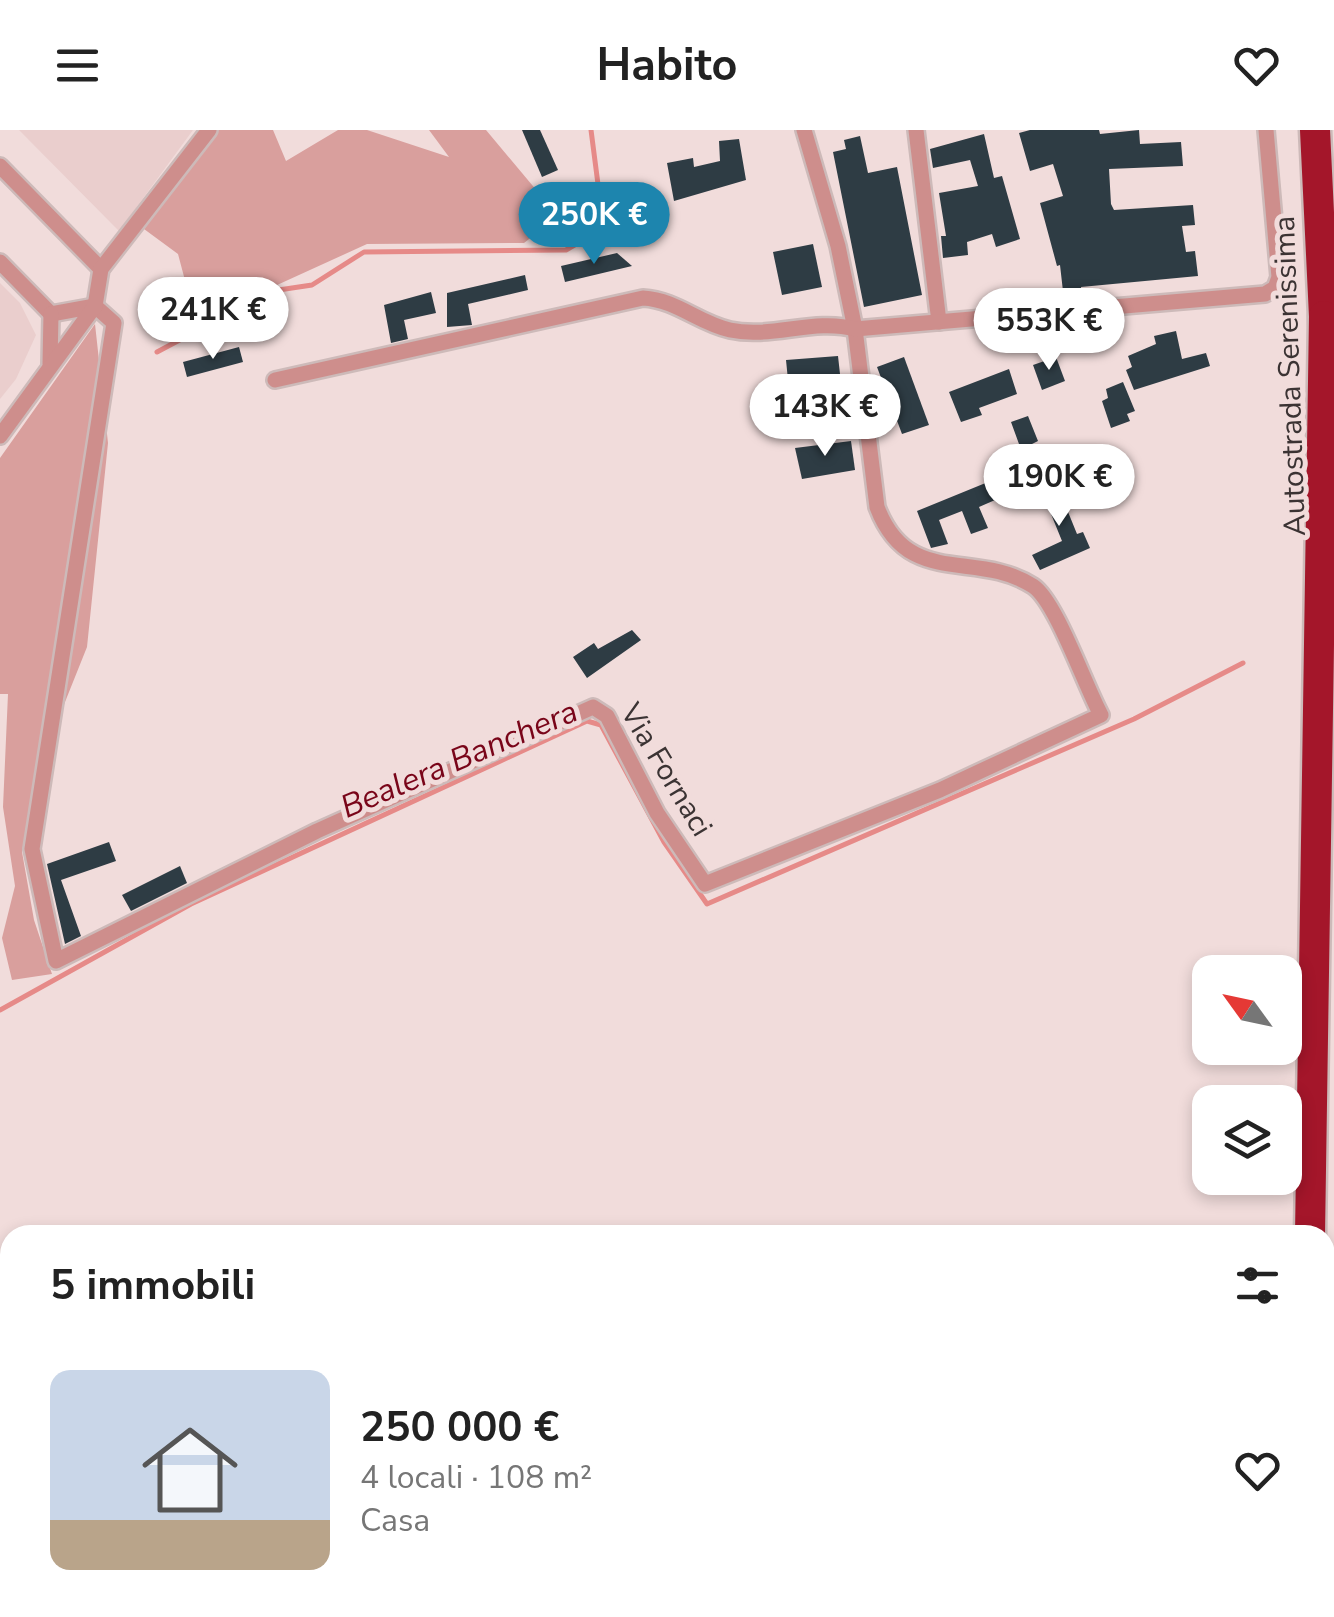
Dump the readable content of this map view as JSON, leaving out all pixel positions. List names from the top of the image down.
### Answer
{
  "streets": {
    "highway": ["Autostrada Serenissima"],
    "street": ["Via Fornaci"]
  },
  "water": ["Bealera Banchera"],
  "north": "top left",
  "page": {
    "header": "Habito",
    "price": [
      "250K €",
      "241K €",
      "553K €",
      "143K €",
      "190K €"
    ],
    "heading": "5 immobili",
    "list": [
      {
        "name": "250 000 €",
        "note": "4 locali · 108 m² · Casa"
      }
    ]
  }
}
